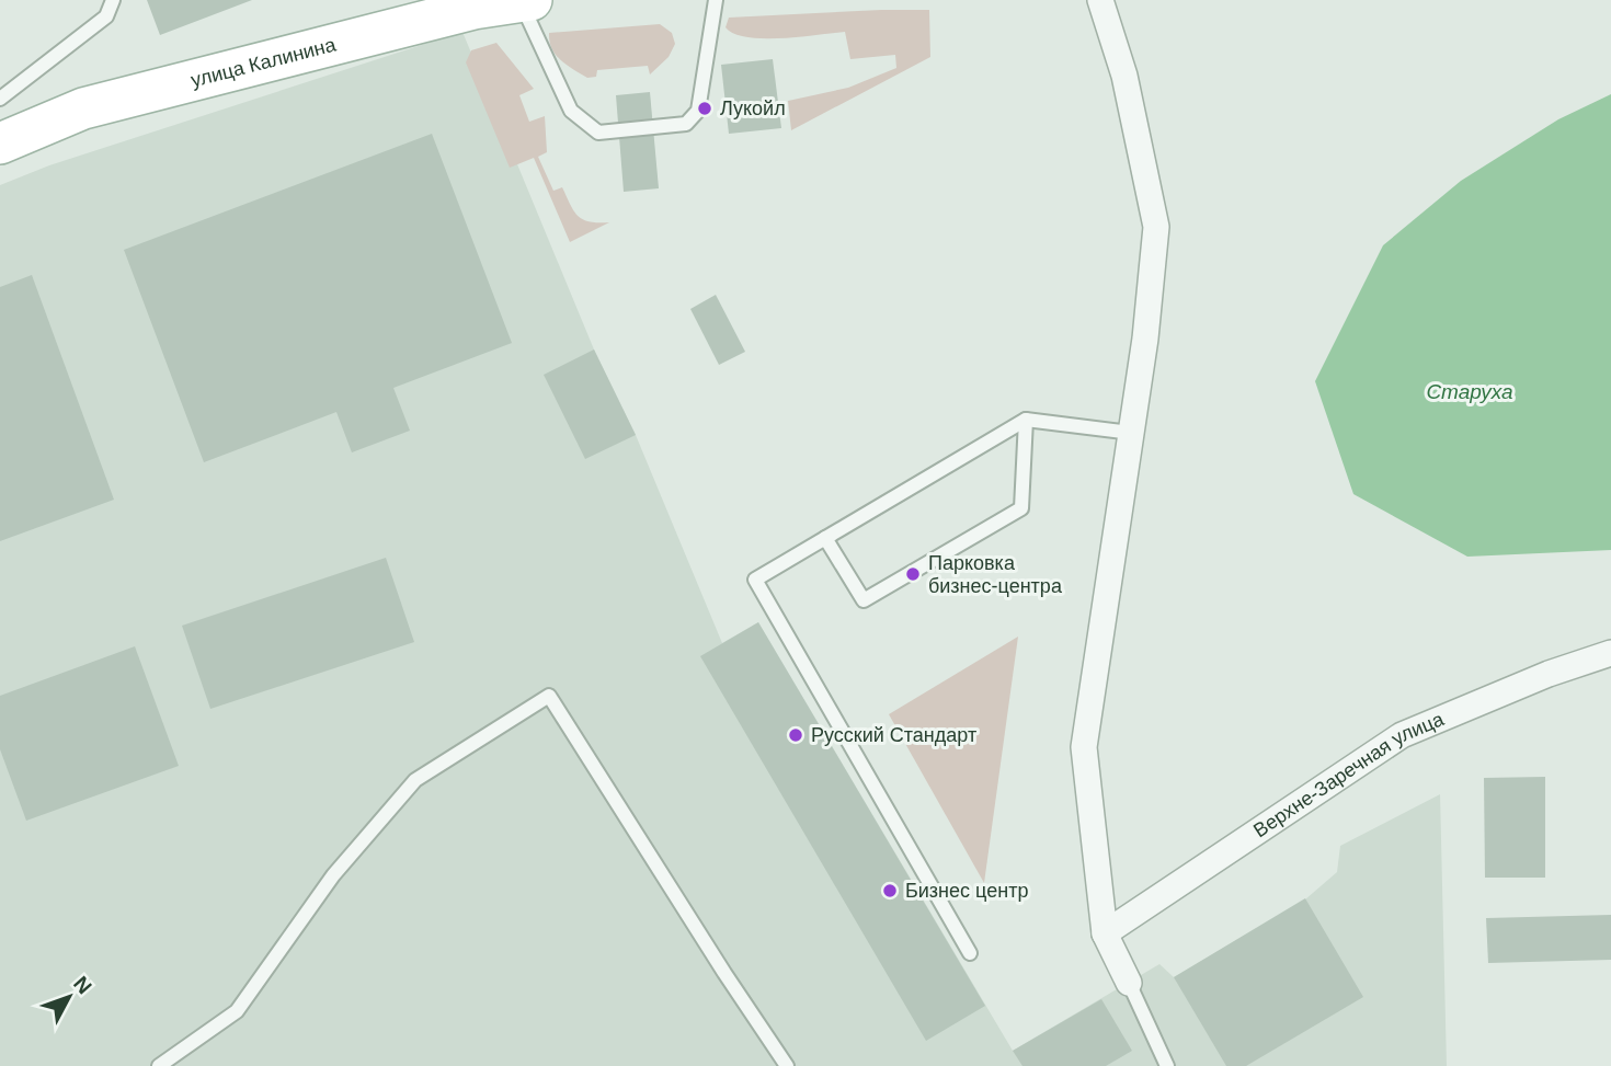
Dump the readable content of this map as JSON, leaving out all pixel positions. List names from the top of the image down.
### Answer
{
  "streets": {
    "main road": ["улица Калинина"],
    "street": ["Верхне-Заречная улица"]
  },
  "water": ["Старуха"],
  "places": [
    "Лукойл",
    "Парковка бизнес-центра",
    "Русский Стандарт",
    "Бизнес центр"
  ],
  "north": "top right"
}
